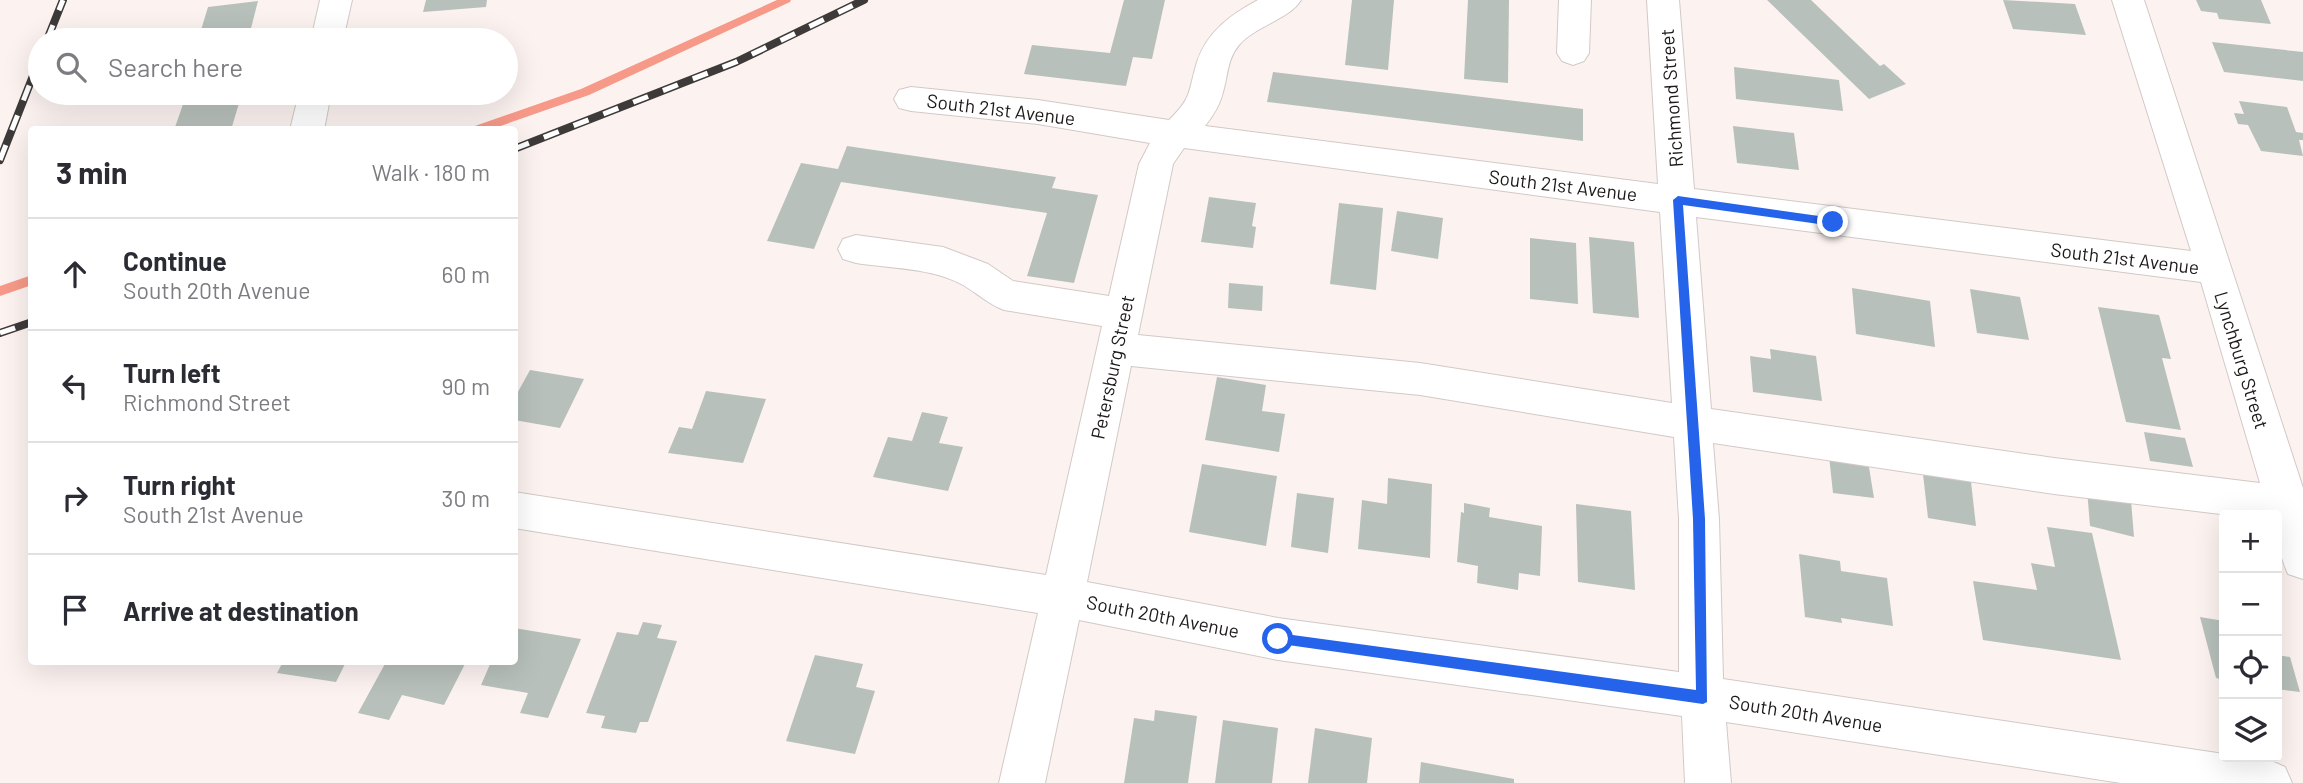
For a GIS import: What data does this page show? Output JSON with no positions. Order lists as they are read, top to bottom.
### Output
{
  "streets": {
    "street": [
      "Richmond Street",
      "South 21st Avenue",
      "Lynchburg Street",
      "Petersburg Street",
      "South 20th Avenue"
    ]
  },
  "crossings": [
    ["Richmond Street", "South 21st Avenue"],
    ["Richmond Street", "South 20th Avenue"],
    ["South 21st Avenue", "Lynchburg Street"],
    ["South 21st Avenue", "Petersburg Street"],
    ["Petersburg Street", "South 20th Avenue"]
  ],
  "page": {
    "search": "Search here",
    "heading": ["3 min", "Walk · 180 m"],
    "list": [
      ["Continue", "South 20th Avenue", "60 m"],
      ["Turn left", "Richmond Street", "90 m"],
      ["Turn right", "South 21st Avenue", "30 m"],
      "Arrive at destination"
    ],
    "map_buttons": ["+", "−"]
  }
}
